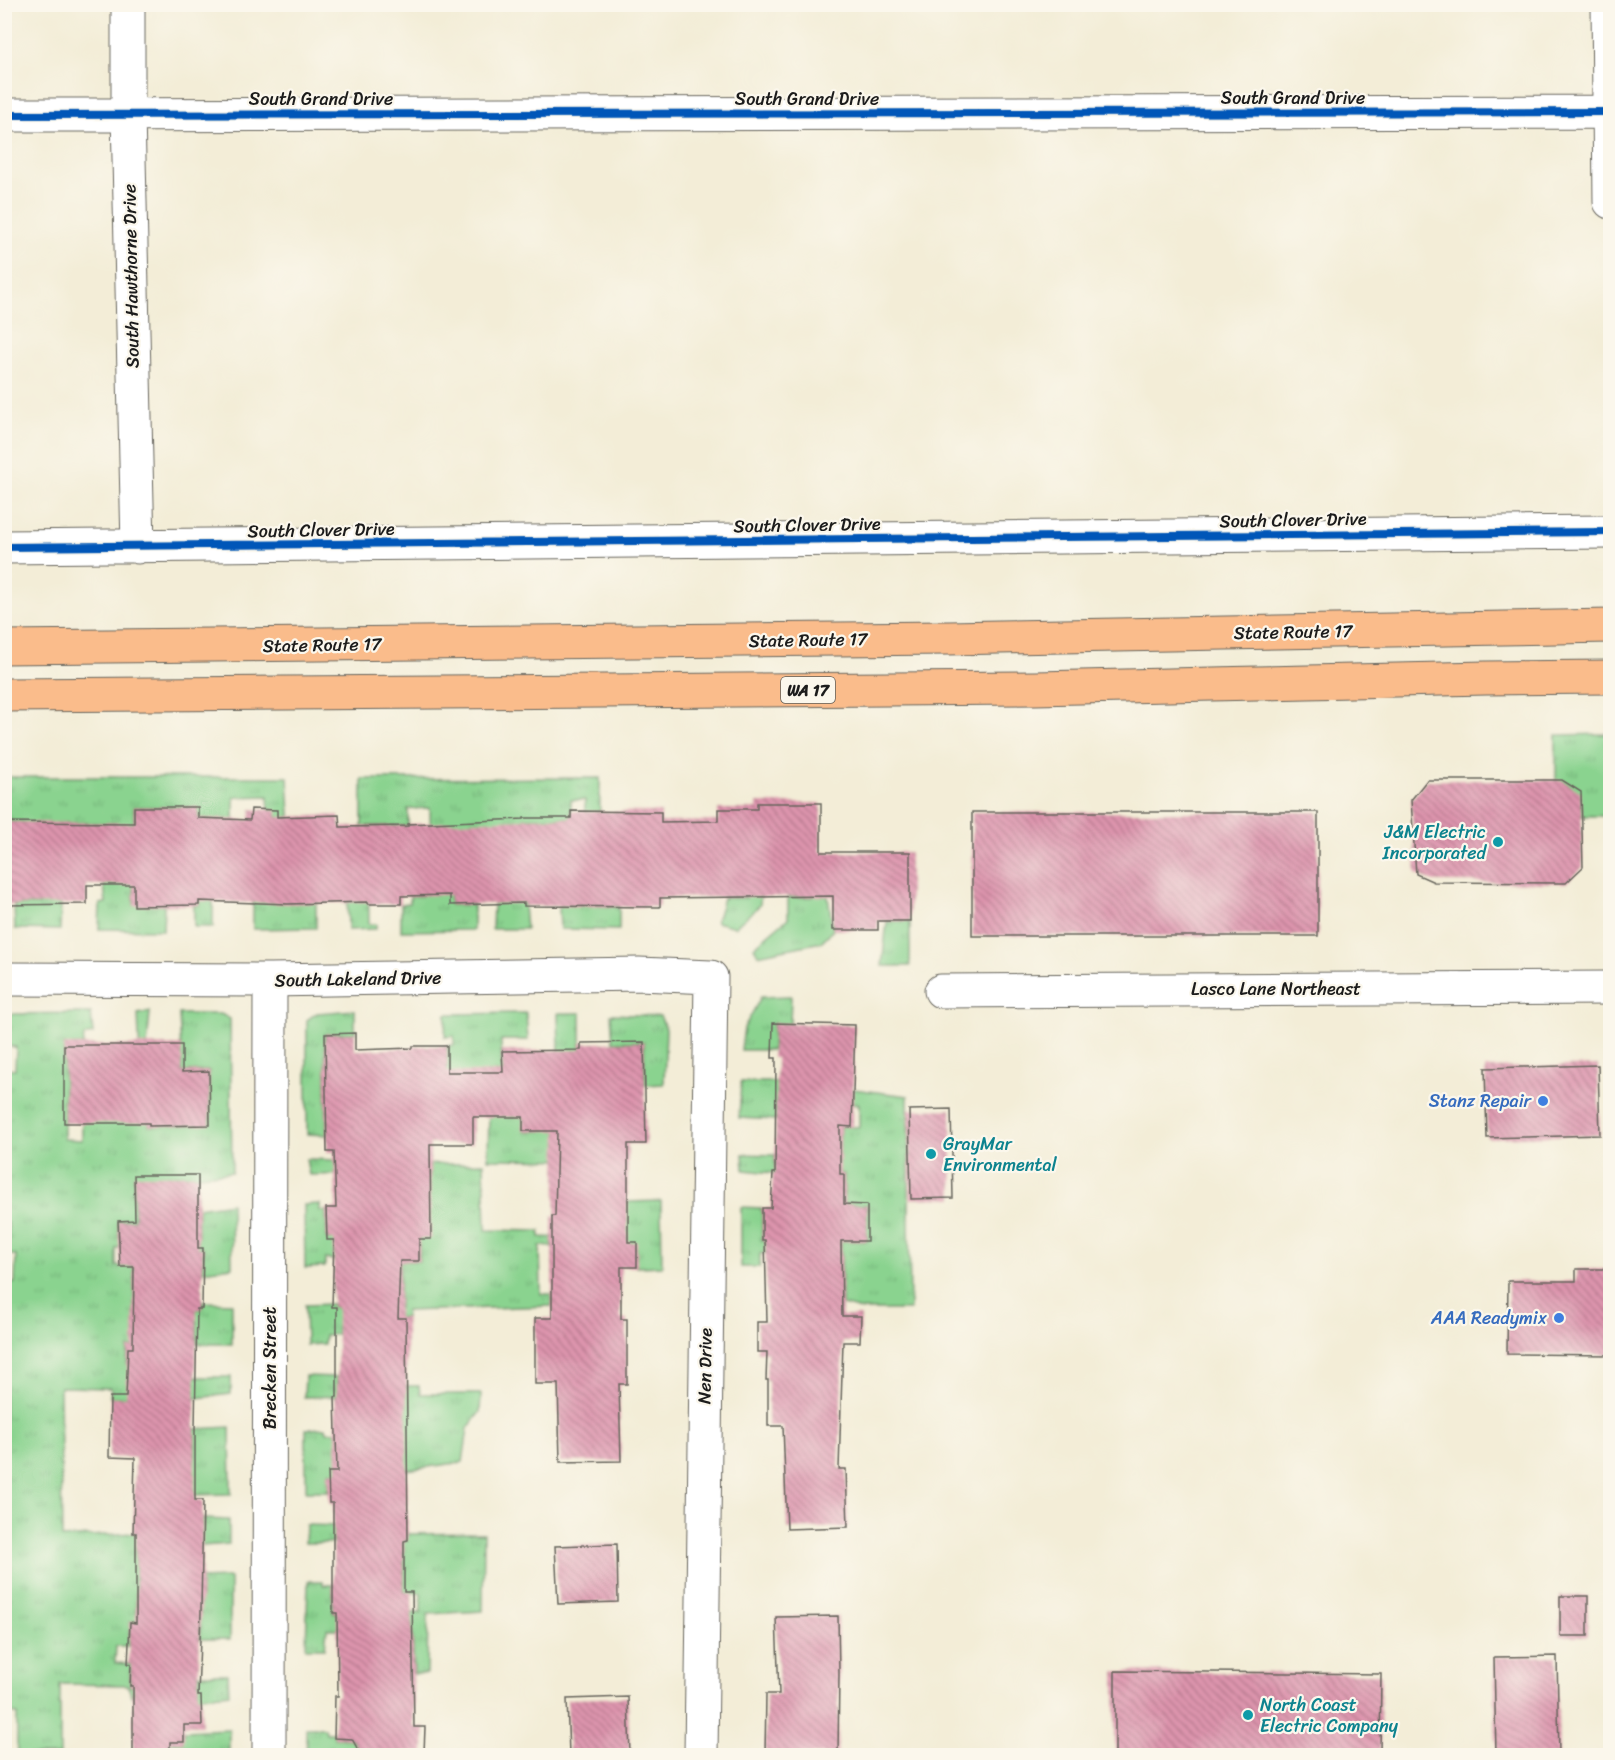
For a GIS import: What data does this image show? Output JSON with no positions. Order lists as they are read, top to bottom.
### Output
{
  "streets": {
    "highway": ["State Route 17", "WA 17"],
    "street": [
      "South Grand Drive",
      "South Hawthorne Drive",
      "South Clover Drive",
      "South Lakeland Drive",
      "Lasco Lane Northeast",
      "Nen Drive",
      "Brecken Street"
    ]
  },
  "crossings": [
    ["South Grand Drive", "South Hawthorne Drive"],
    ["South Hawthorne Drive", "South Clover Drive"],
    ["South Lakeland Drive", "Nen Drive"],
    ["South Lakeland Drive", "Brecken Street"]
  ],
  "places": [
    "J&M Electric Incorporated",
    "Stanz Repair",
    "GrayMar Environmental",
    "AAA Readymix",
    "North Coast Electric Company"
  ]
}
